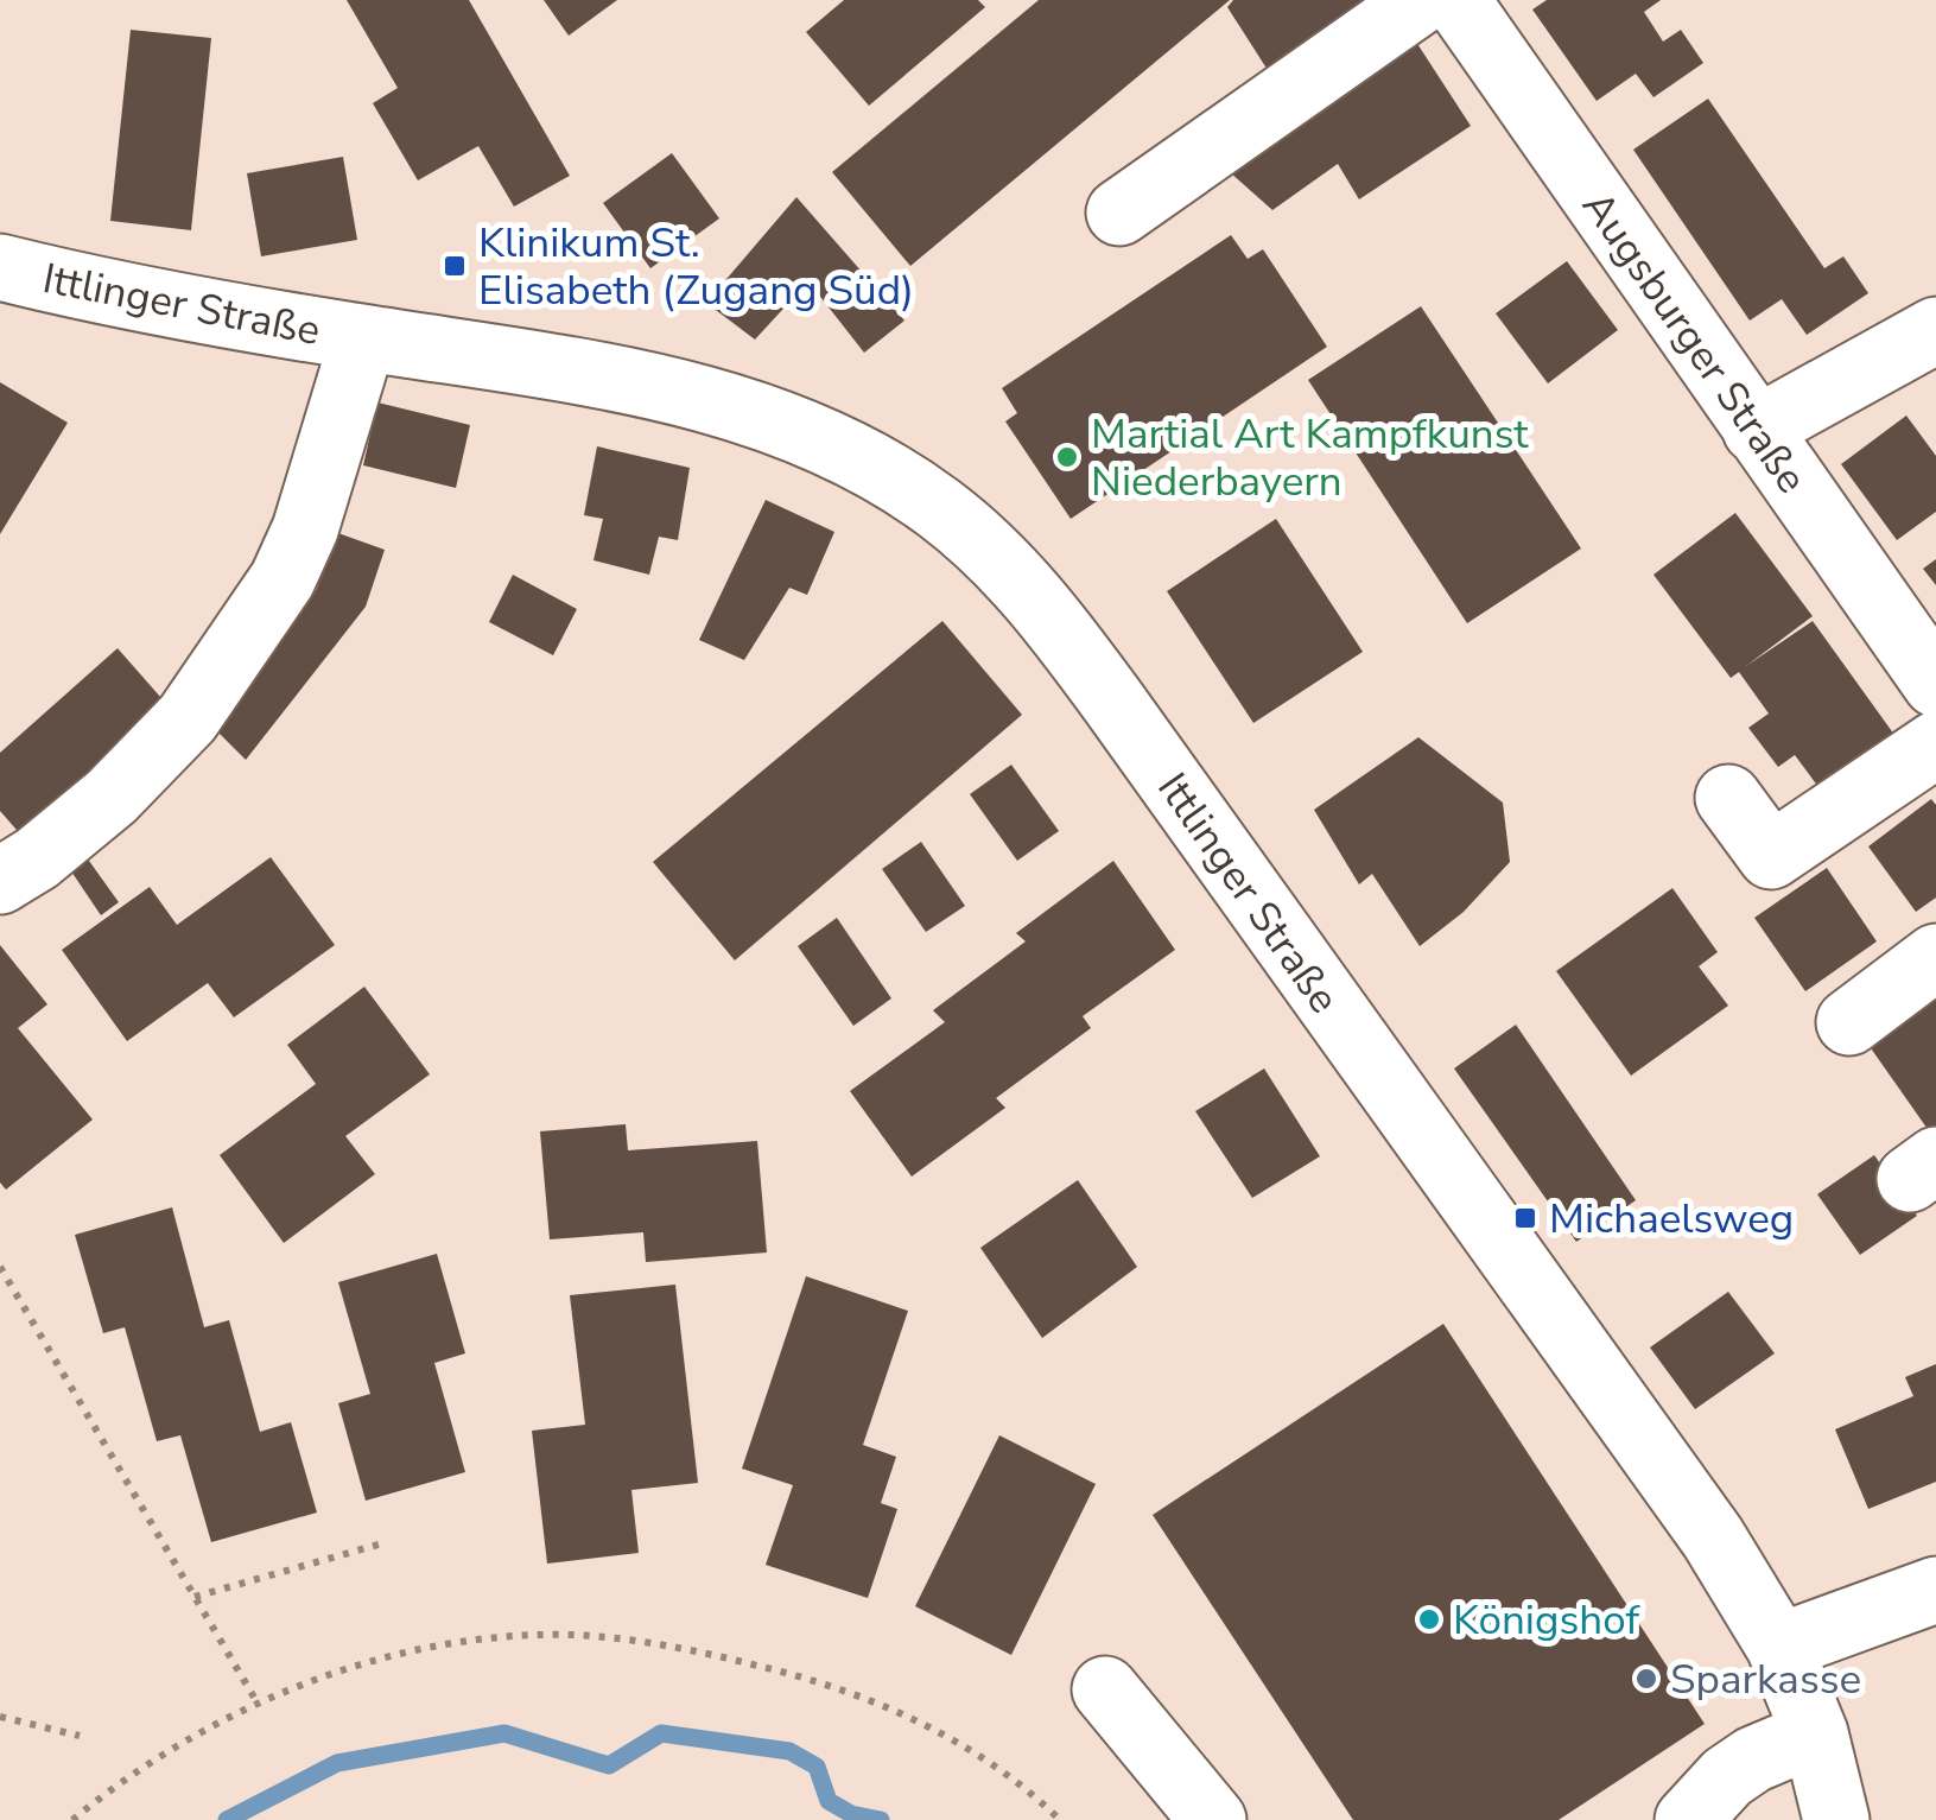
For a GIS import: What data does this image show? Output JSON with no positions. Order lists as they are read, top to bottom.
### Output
{
  "streets": {
    "street": ["Ittlinger Straße", "Augsburger Straße"]
  },
  "places": {
    "transit": ["Klinikum St. Elisabeth (Zugang Süd)", "Michaelsweg"],
    "other": ["Martial Art Kampfkunst Niederbayern", "Königshof", "Sparkasse"]
  }
}
